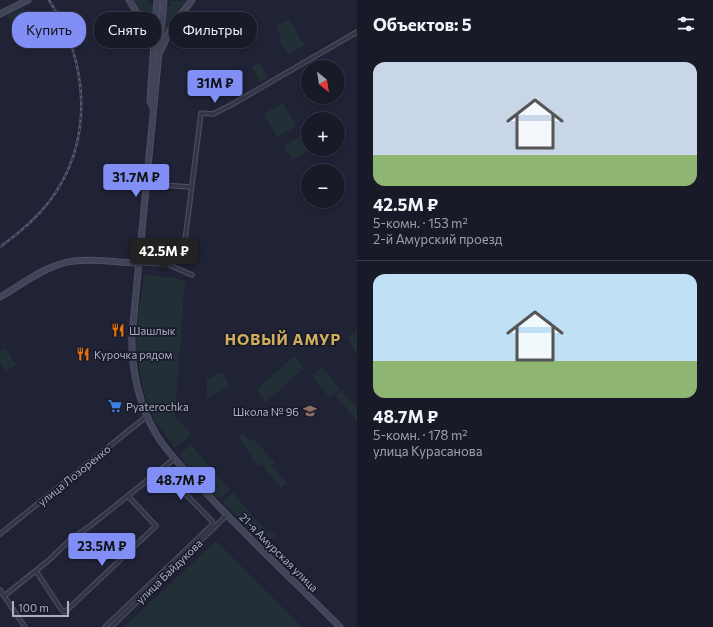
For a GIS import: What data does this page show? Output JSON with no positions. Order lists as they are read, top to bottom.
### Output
{
  "streets": {
    "main road": ["21-я Амурская улица"],
    "street": ["улица Лозоренко", "улица Байдукова"]
  },
  "crossings": [
    ["улица Лозоренко", "21-я Амурская улица"],
    ["21-я Амурская улица", "улица Байдукова"]
  ],
  "districts": ["НОВЫЙ АМУР"],
  "places": {
    "restaurant": ["Шашлык", "Курочка рядом"],
    "supermarket": ["Pyaterochka"],
    "school or university": ["Школа № 96"]
  },
  "scale_bar": "100 m",
  "north": "bottom right",
  "page": {
    "heading": "Объектов: 5",
    "chip": ["Купить", "Снять", "Фильтры"],
    "list": [
      {
        "name": "42.5M ₽",
        "note": "5-комн. · 153 m² · 2-й Амурский проезд"
      },
      {
        "name": "48.7M ₽",
        "note": "5-комн. · 178 m² · улица Курасанова"
      }
    ],
    "map_buttons": ["+", "−"],
    "price": [
      "31M ₽",
      "31.7M ₽",
      "42.5M ₽",
      "48.7M ₽",
      "23.5M ₽"
    ],
    "scale": "100 m"
  }
}
